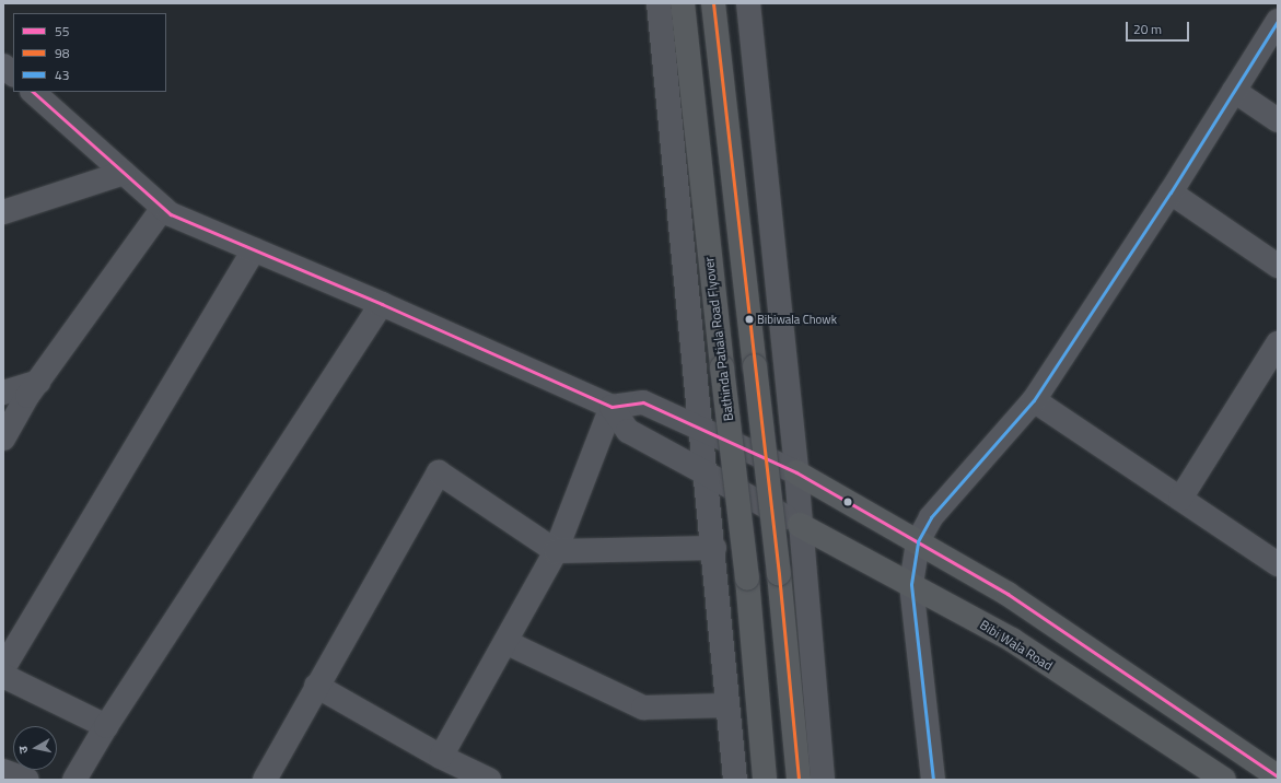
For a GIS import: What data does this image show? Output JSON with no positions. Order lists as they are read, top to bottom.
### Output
{
  "streets": {
    "highway": ["Bathinda Patiala Road Flyover", "Bibi Wala Road"]
  },
  "places": ["Bibiwala Chowk"],
  "lines": ["transit line 98", "transit line 43", "transit line 55"],
  "legend": ["55", "98", "43"],
  "scale_bar": "20 m",
  "north": "left"
}
